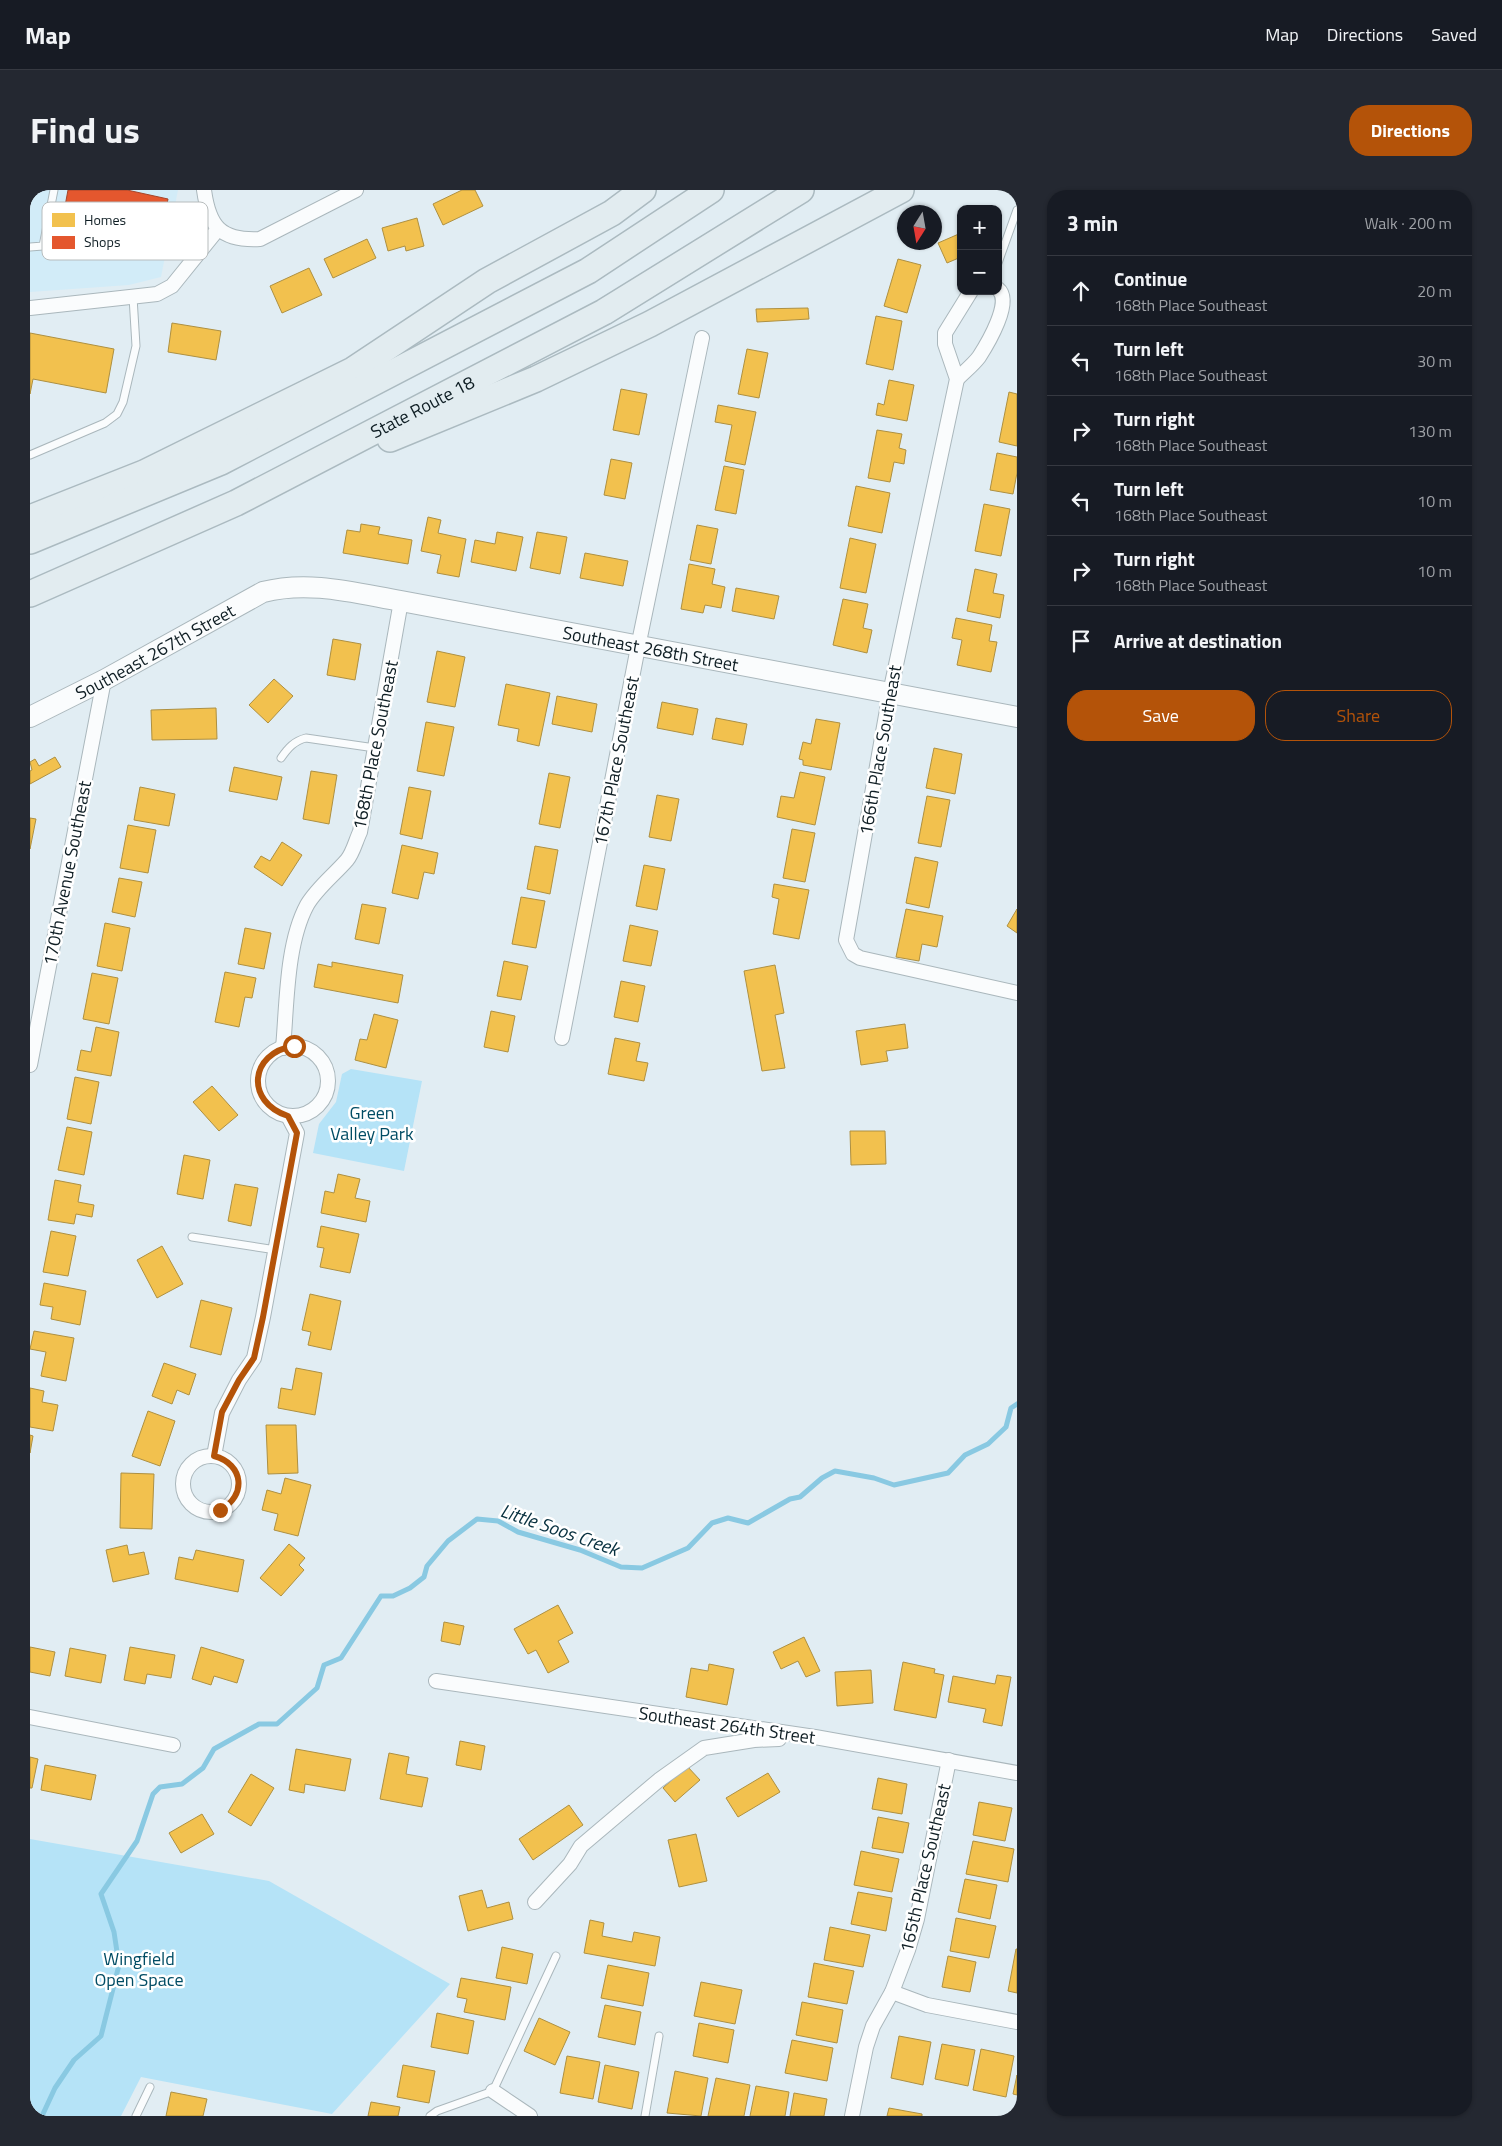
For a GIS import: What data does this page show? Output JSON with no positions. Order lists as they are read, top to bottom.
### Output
{
  "streets": {
    "highway": ["State Route 18"],
    "street": [
      "Southeast 268th Street",
      "Southeast 267th Street",
      "168th Place Southeast",
      "166th Place Southeast",
      "167th Place Southeast",
      "170th Avenue Southeast",
      "Southeast 264th Street",
      "165th Place Southeast"
    ]
  },
  "crossings": [
    ["Southeast 268th Street", "Southeast 267th Street"],
    ["Southeast 268th Street", "168th Place Southeast"],
    ["Southeast 268th Street", "166th Place Southeast"],
    ["Southeast 268th Street", "167th Place Southeast"],
    ["Southeast 267th Street", "170th Avenue Southeast"],
    ["Southeast 264th Street", "165th Place Southeast"]
  ],
  "water": ["Little Soos Creek"],
  "parks": ["Green Valley Park", "Wingfield Open Space"],
  "legend": ["Homes", "Shops"],
  "north": "bottom",
  "page": {
    "header": "Map",
    "nav": ["Map", "Directions", "Saved"],
    "title": "Find us",
    "buttons": [
      "Directions",
      ["Save", "Share"]
    ],
    "heading": ["3 min", "Walk · 200 m"],
    "map_buttons": ["+", "−"],
    "list": [
      ["Continue", "168th Place Southeast", "20 m"],
      ["Turn left", "168th Place Southeast", "30 m"],
      ["Turn right", "168th Place Southeast", "130 m"],
      ["Turn left", "168th Place Southeast", "10 m"],
      ["Turn right", "168th Place Southeast", "10 m"],
      "Arrive at destination"
    ]
  }
}
